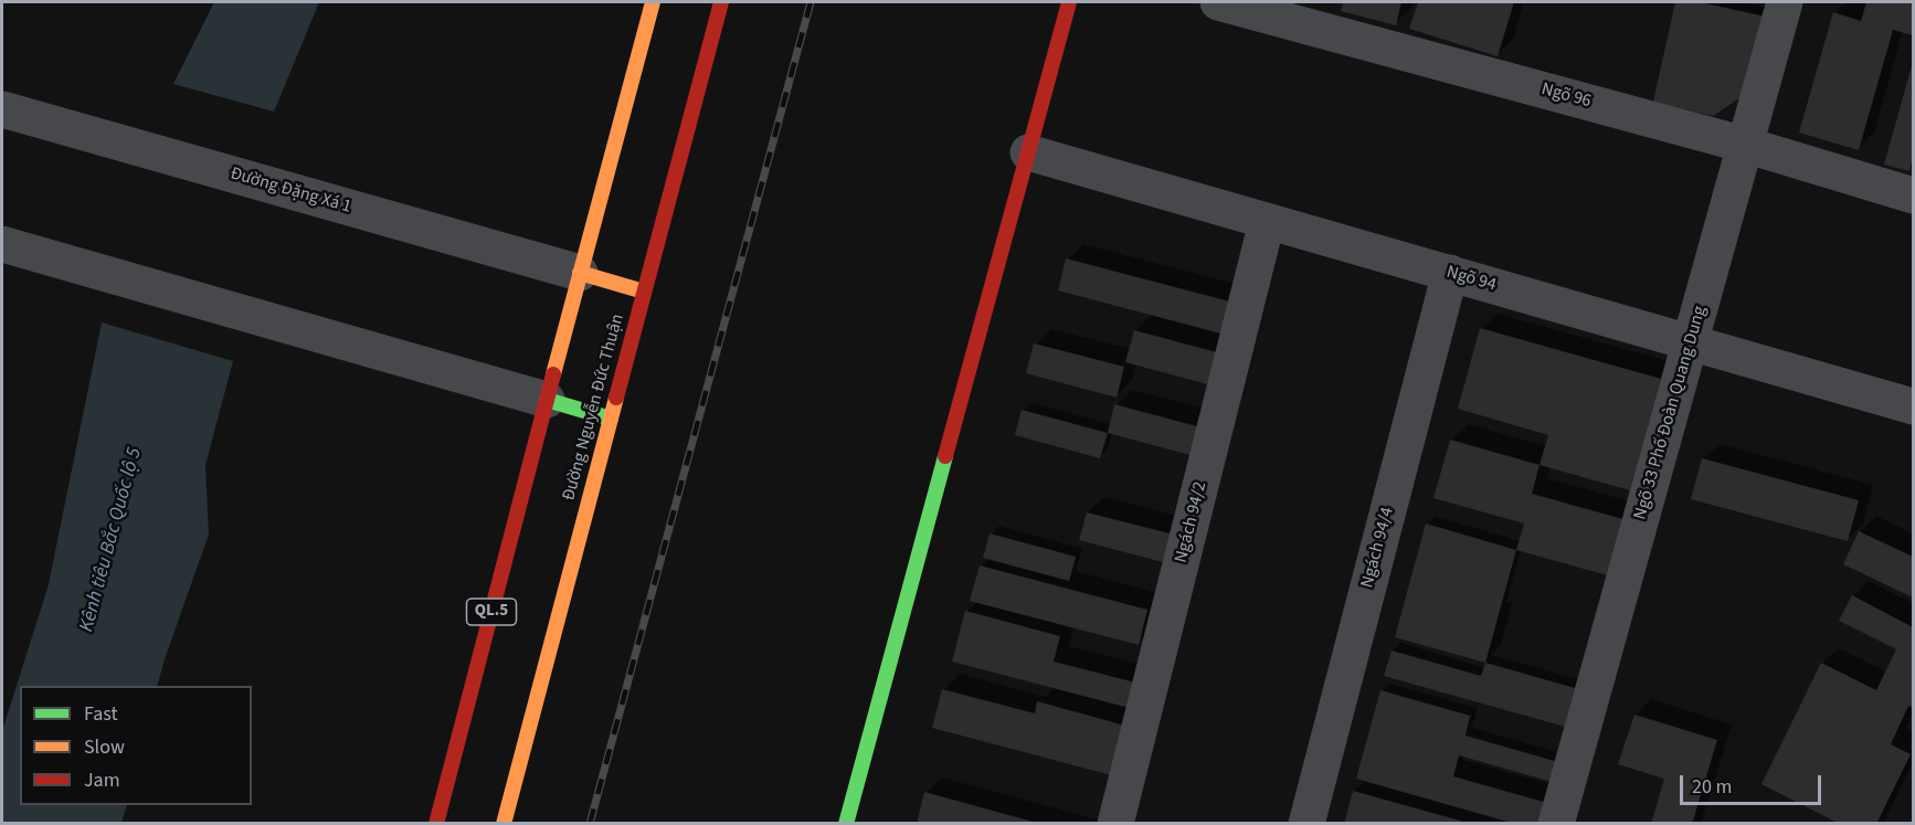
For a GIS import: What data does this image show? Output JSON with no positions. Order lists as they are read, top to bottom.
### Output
{
  "streets": {
    "main road": ["Đường Nguyễn Đức Thuận", "QL.5"],
    "street": [
      "Ngõ 96",
      "Đường Đặng Xá 1",
      "Ngõ 94",
      "Ngõ 33 Phố Đoàn Quang Dung",
      "Ngách 94/2",
      "Ngách 94/4"
    ]
  },
  "crossings": [
    ["Ngõ 96", "Ngõ 33 Phố Đoàn Quang Dung"],
    ["Đường Đặng Xá 1", "QL.5"],
    ["Ngõ 94", "Ngõ 33 Phố Đoàn Quang Dung"],
    ["Ngõ 94", "Ngách 94/2"],
    ["Ngõ 94", "Ngách 94/4"]
  ],
  "water": ["Kênh tiêu Bắc Quốc lộ 5"],
  "legend": ["Fast", "Slow", "Jam"],
  "scale_bar": "20 m"
}
